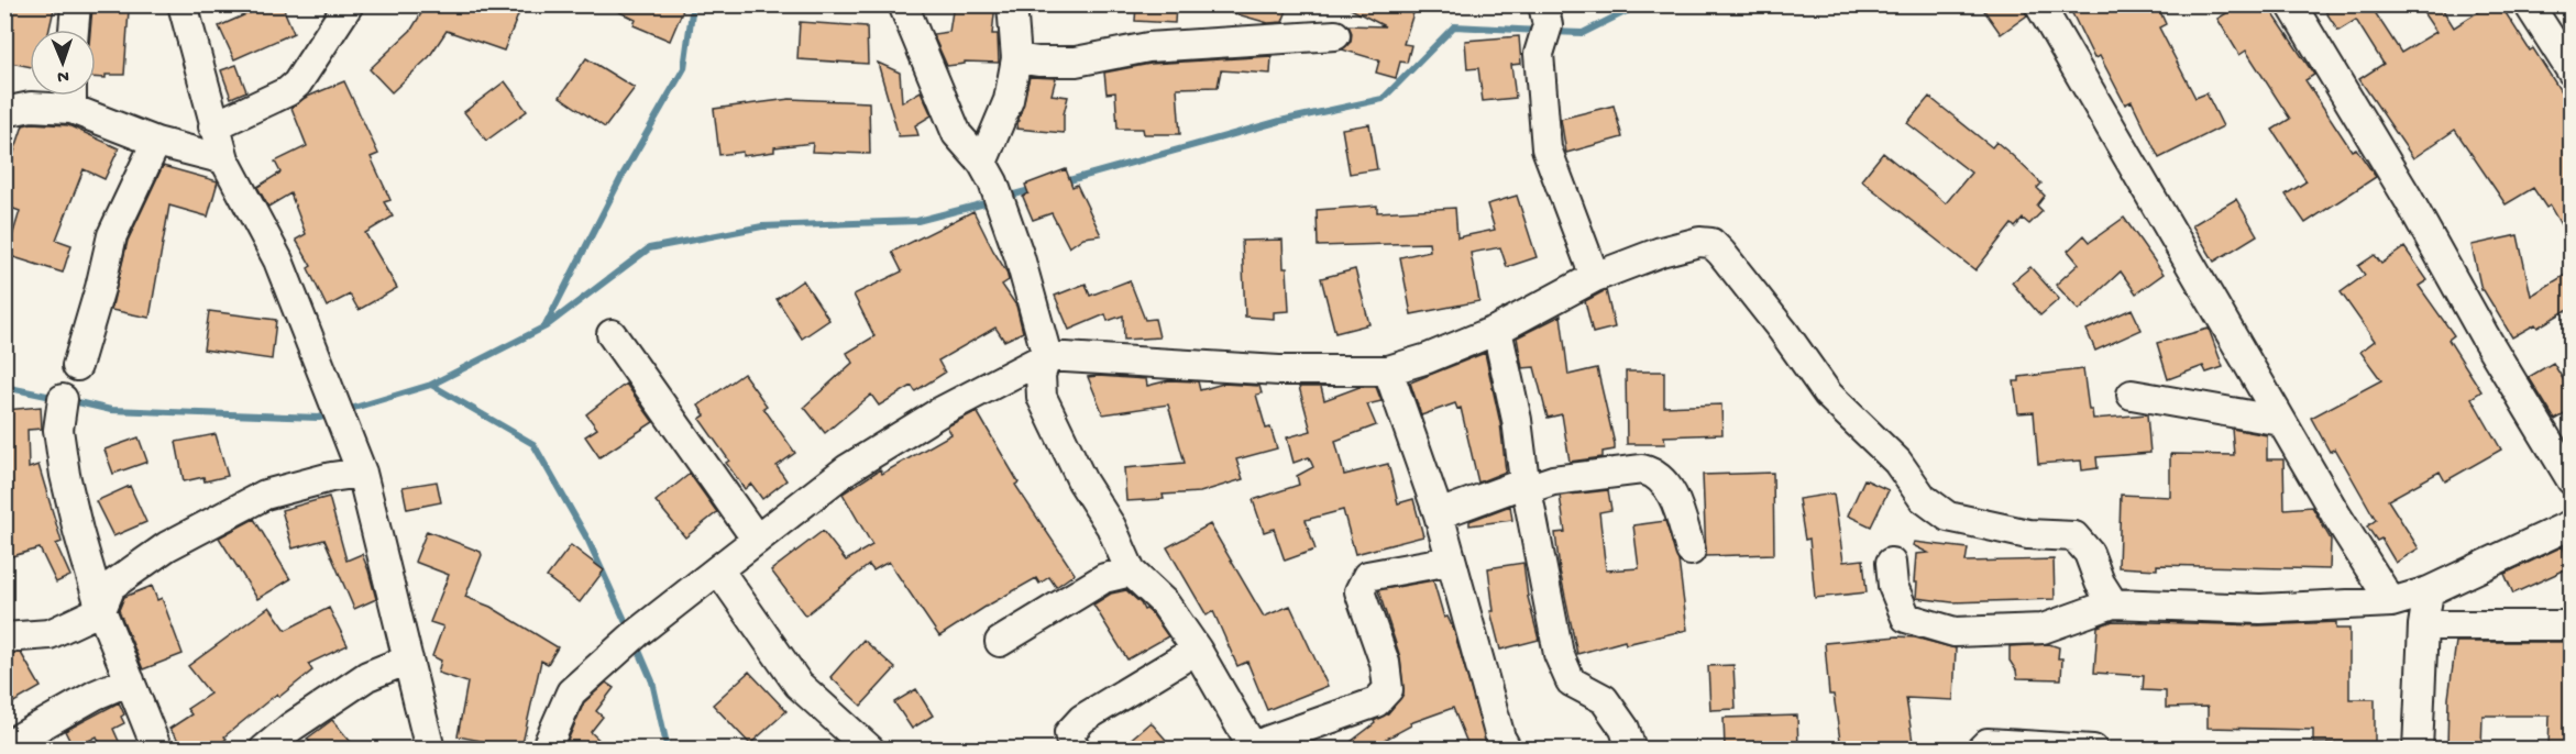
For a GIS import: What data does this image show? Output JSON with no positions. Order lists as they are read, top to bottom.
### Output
{
  "north": "bottom"
}
